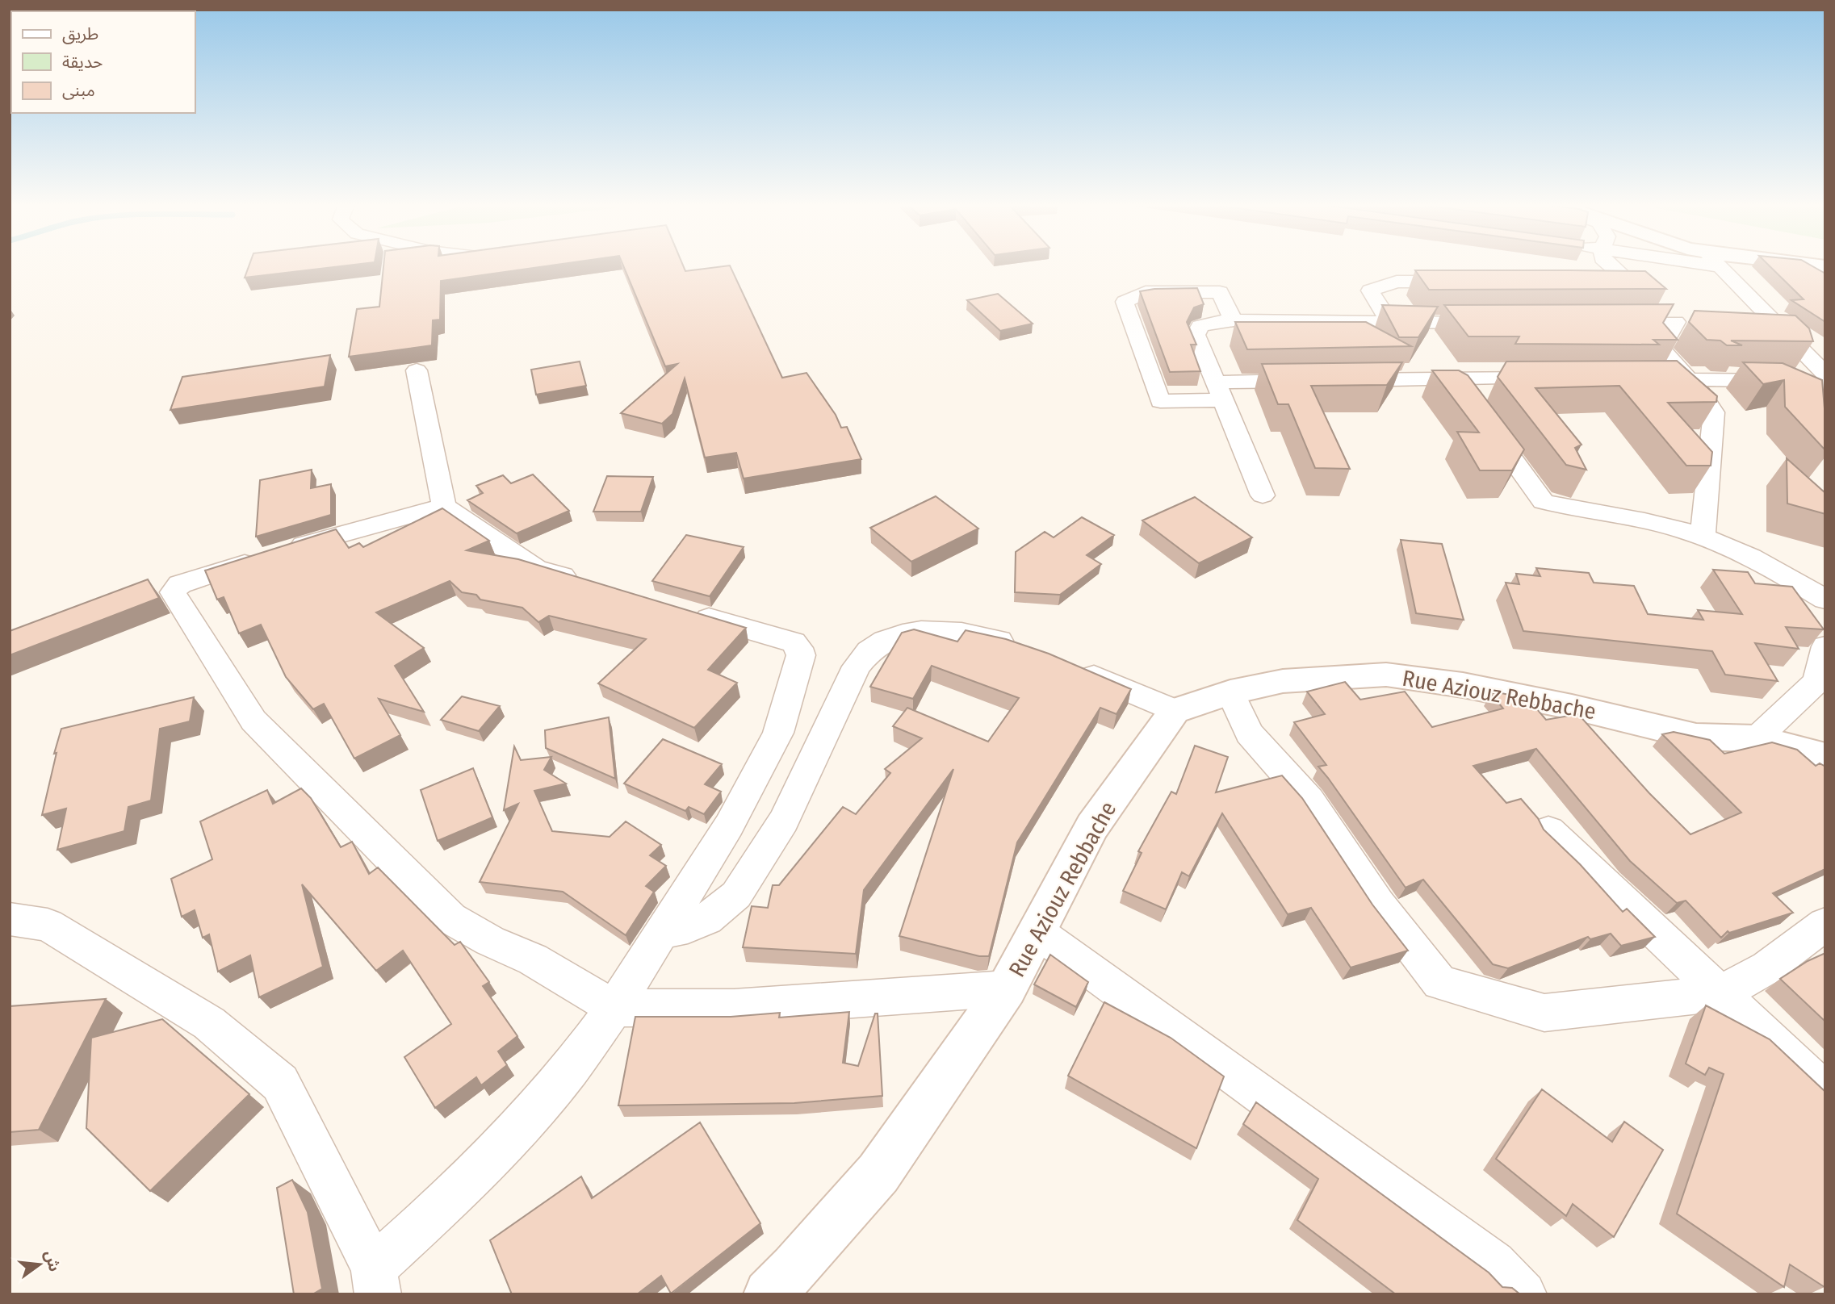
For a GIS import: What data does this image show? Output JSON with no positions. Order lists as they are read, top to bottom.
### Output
{
  "streets": {
    "street": ["Rue Aziouz Rebbache"]
  },
  "legend": ["طريق", "حديقة", "مبنى"],
  "north": "right"
}
